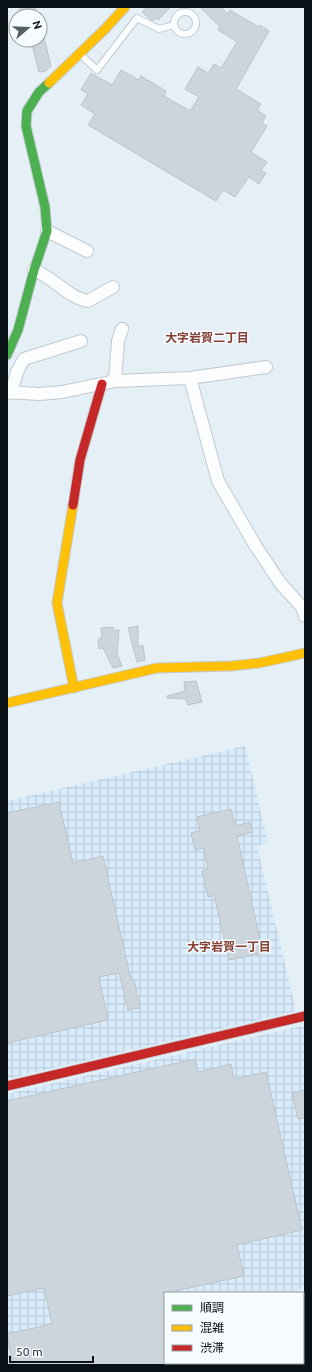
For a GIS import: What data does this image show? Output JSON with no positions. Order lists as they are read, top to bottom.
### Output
{
  "districts": ["大字岩賀二丁目", "大字岩賀一丁目"],
  "legend": ["順調", "混雑", "渋滞"],
  "scale_bar": "50 m",
  "north": "right"
}
